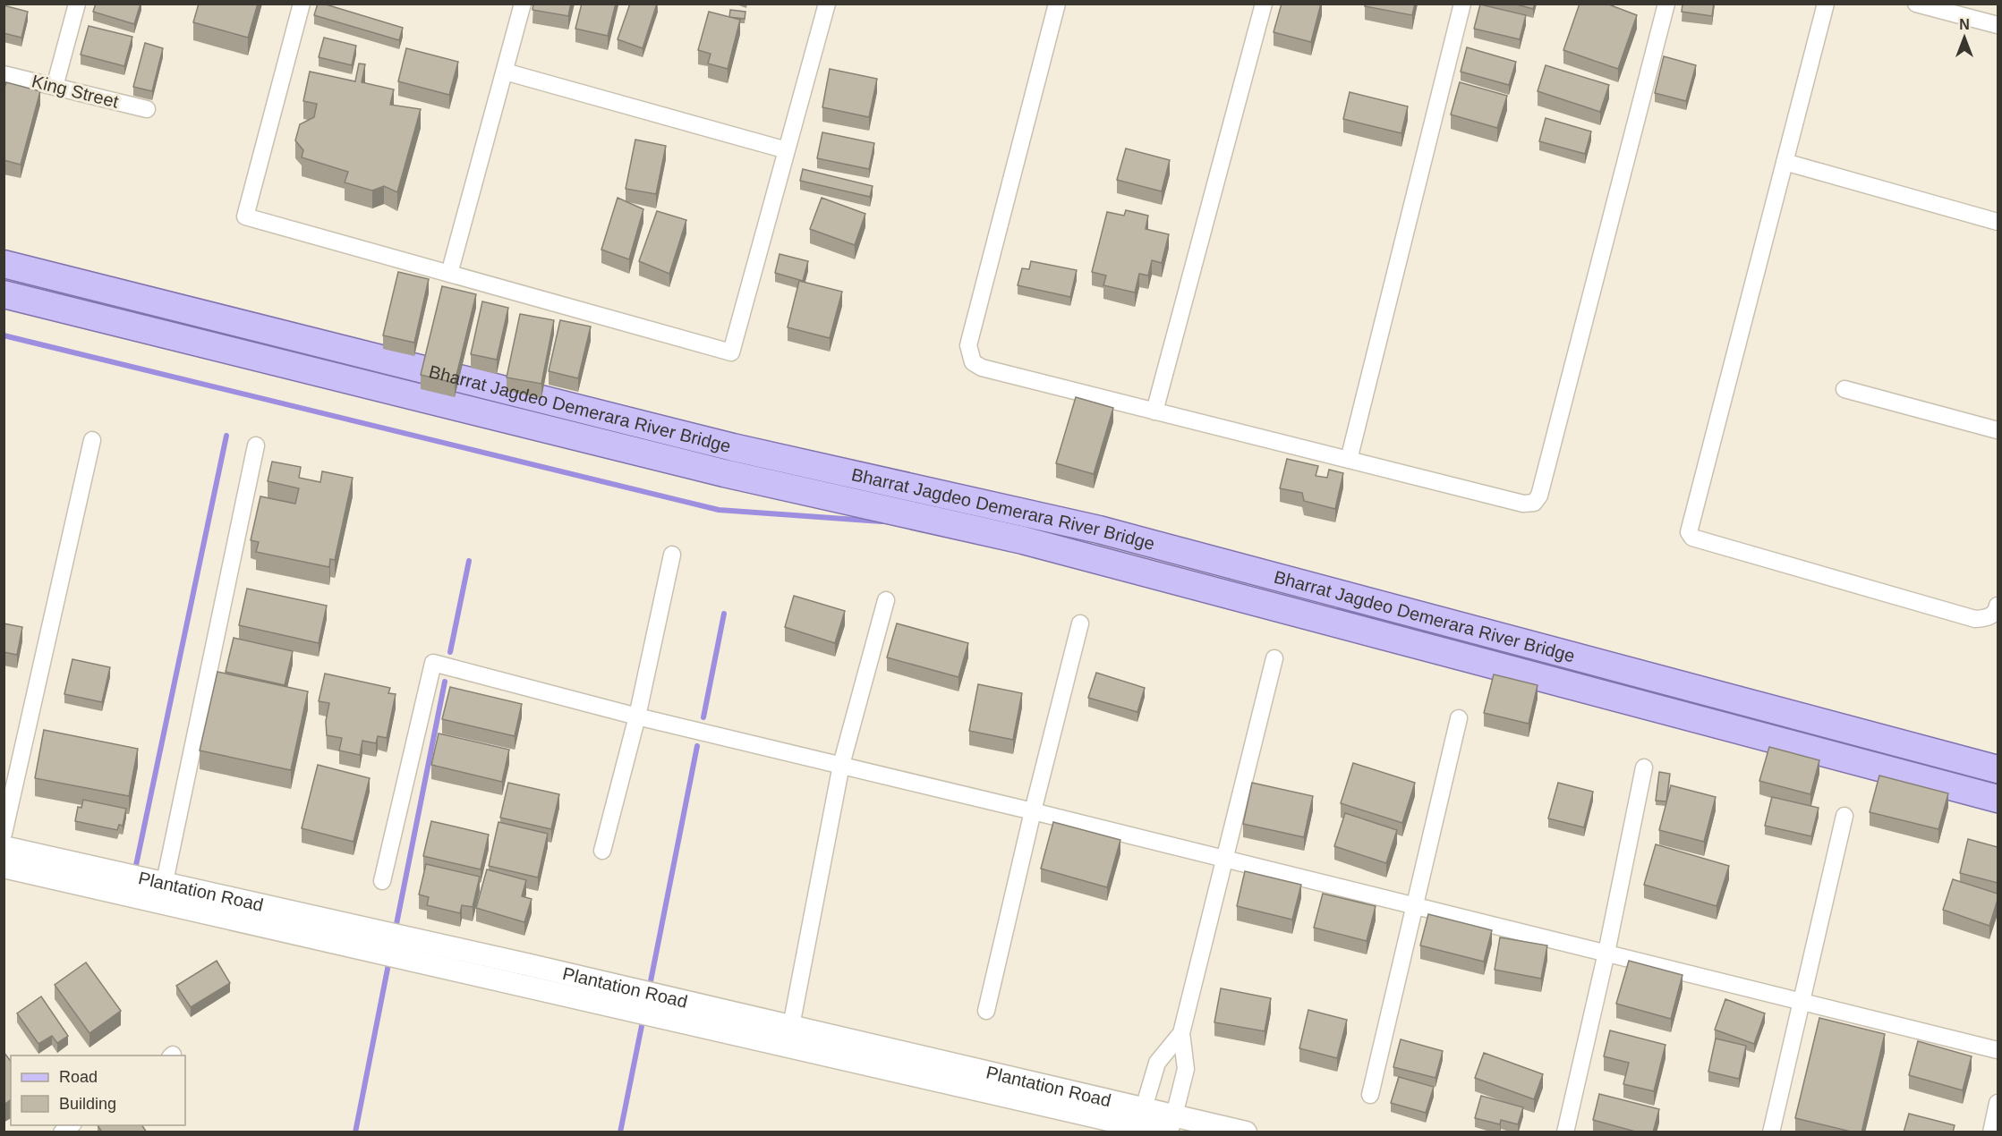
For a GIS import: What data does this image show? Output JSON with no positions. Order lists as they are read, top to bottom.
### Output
{
  "streets": {
    "main road": ["Bharrat Jagdeo Demerara River Bridge"],
    "street": ["King Street", "Plantation Road"]
  },
  "legend": ["Road", "Building"],
  "north": "top"
}
